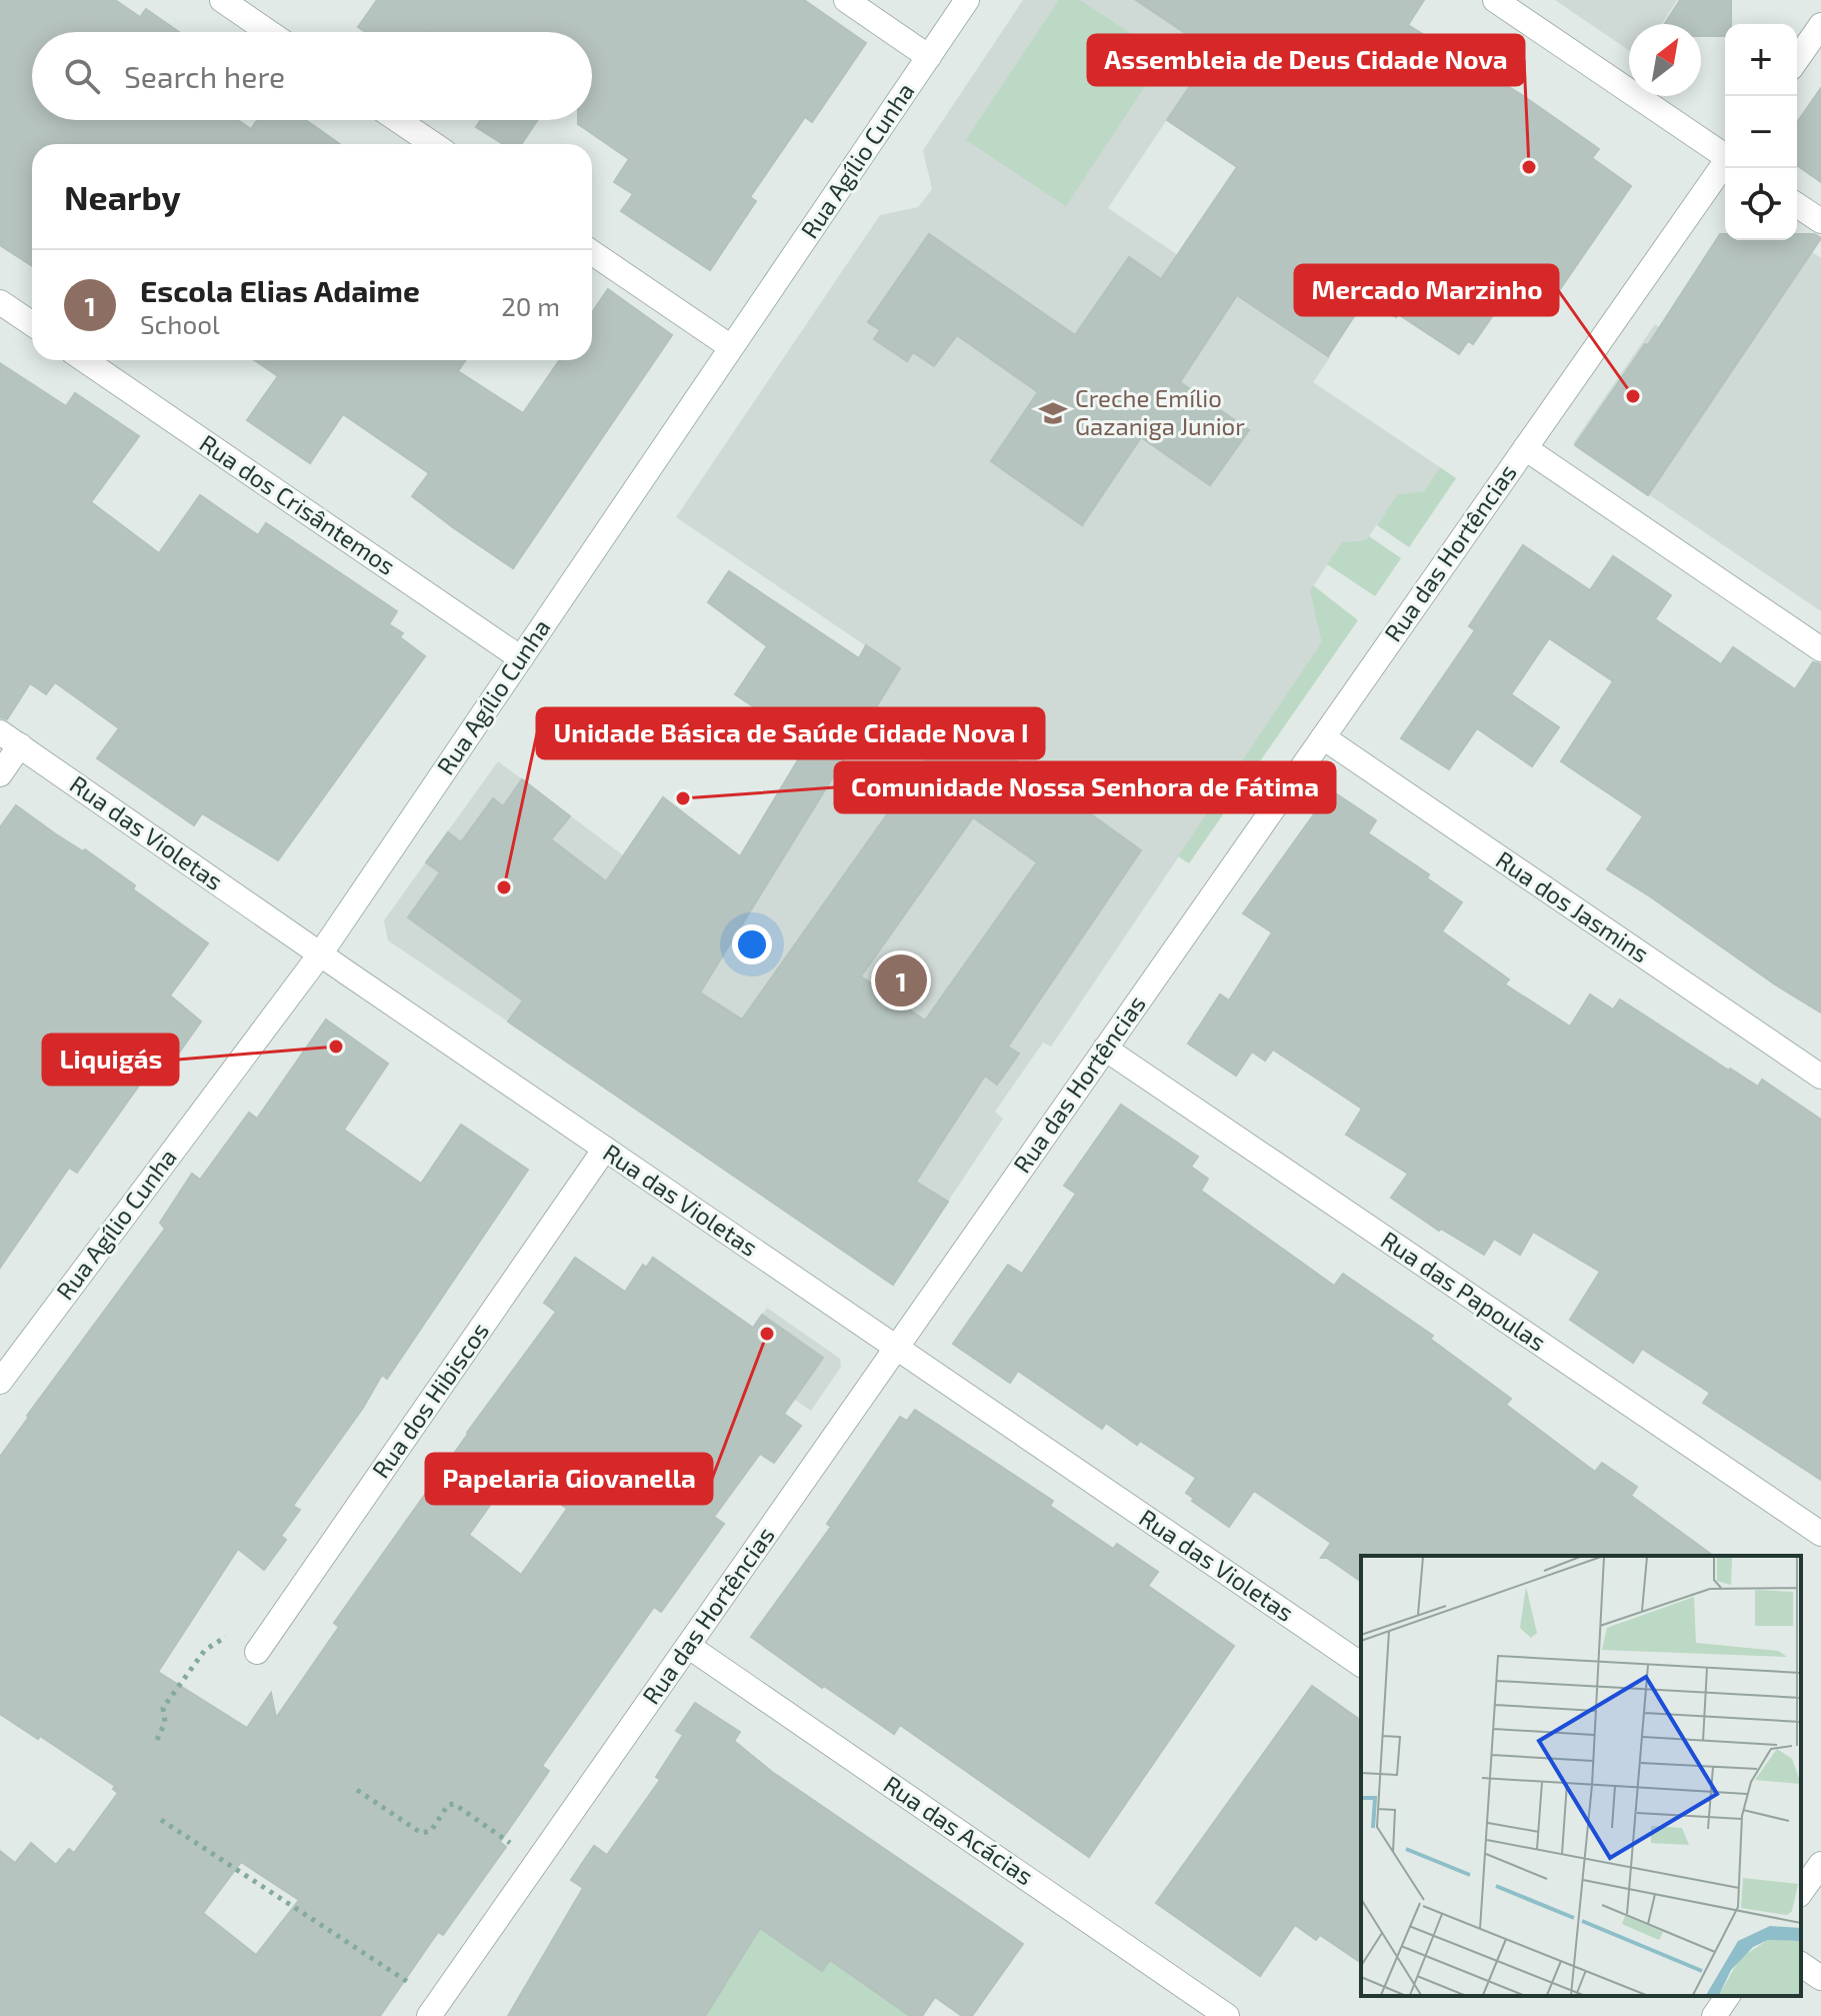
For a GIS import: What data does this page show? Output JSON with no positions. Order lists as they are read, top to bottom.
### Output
{
  "streets": {
    "street": [
      "Rua Agílio Cunha",
      "Rua dos Crisântemos",
      "Rua das Hortências",
      "Rua das Violetas",
      "Rua dos Jasmins",
      "Rua das Papoulas",
      "Rua dos Hibiscos",
      "Rua das Acácias"
    ]
  },
  "crossings": [
    ["Rua Agílio Cunha", "Rua dos Crisântemos"],
    ["Rua Agílio Cunha", "Rua das Violetas"],
    ["Rua das Hortências", "Rua das Violetas"],
    ["Rua das Hortências", "Rua dos Jasmins"],
    ["Rua das Hortências", "Rua das Papoulas"],
    ["Rua das Hortências", "Rua das Acácias"],
    ["Rua das Violetas", "Rua dos Hibiscos"]
  ],
  "places": {
    "other": [
      "Assembleia de Deus Cidade Nova",
      "Mercado Marzinho",
      "Comunidade Nossa Senhora de Fátima",
      "Unidade Básica de Saúde Cidade Nova I",
      "Liquigás",
      "Papelaria Giovanella"
    ],
    "school or university": ["Creche Emílio Gazaniga Junior"]
  },
  "north": "top right",
  "page": {
    "map_buttons": ["+", "−"],
    "search": "Search here",
    "heading": "Nearby",
    "list": [
      {
        "mark": "1",
        "name": "Escola Elias Adaime",
        "note": "School",
        "value": "20 m"
      }
    ],
    "pins": "1"
  }
}
